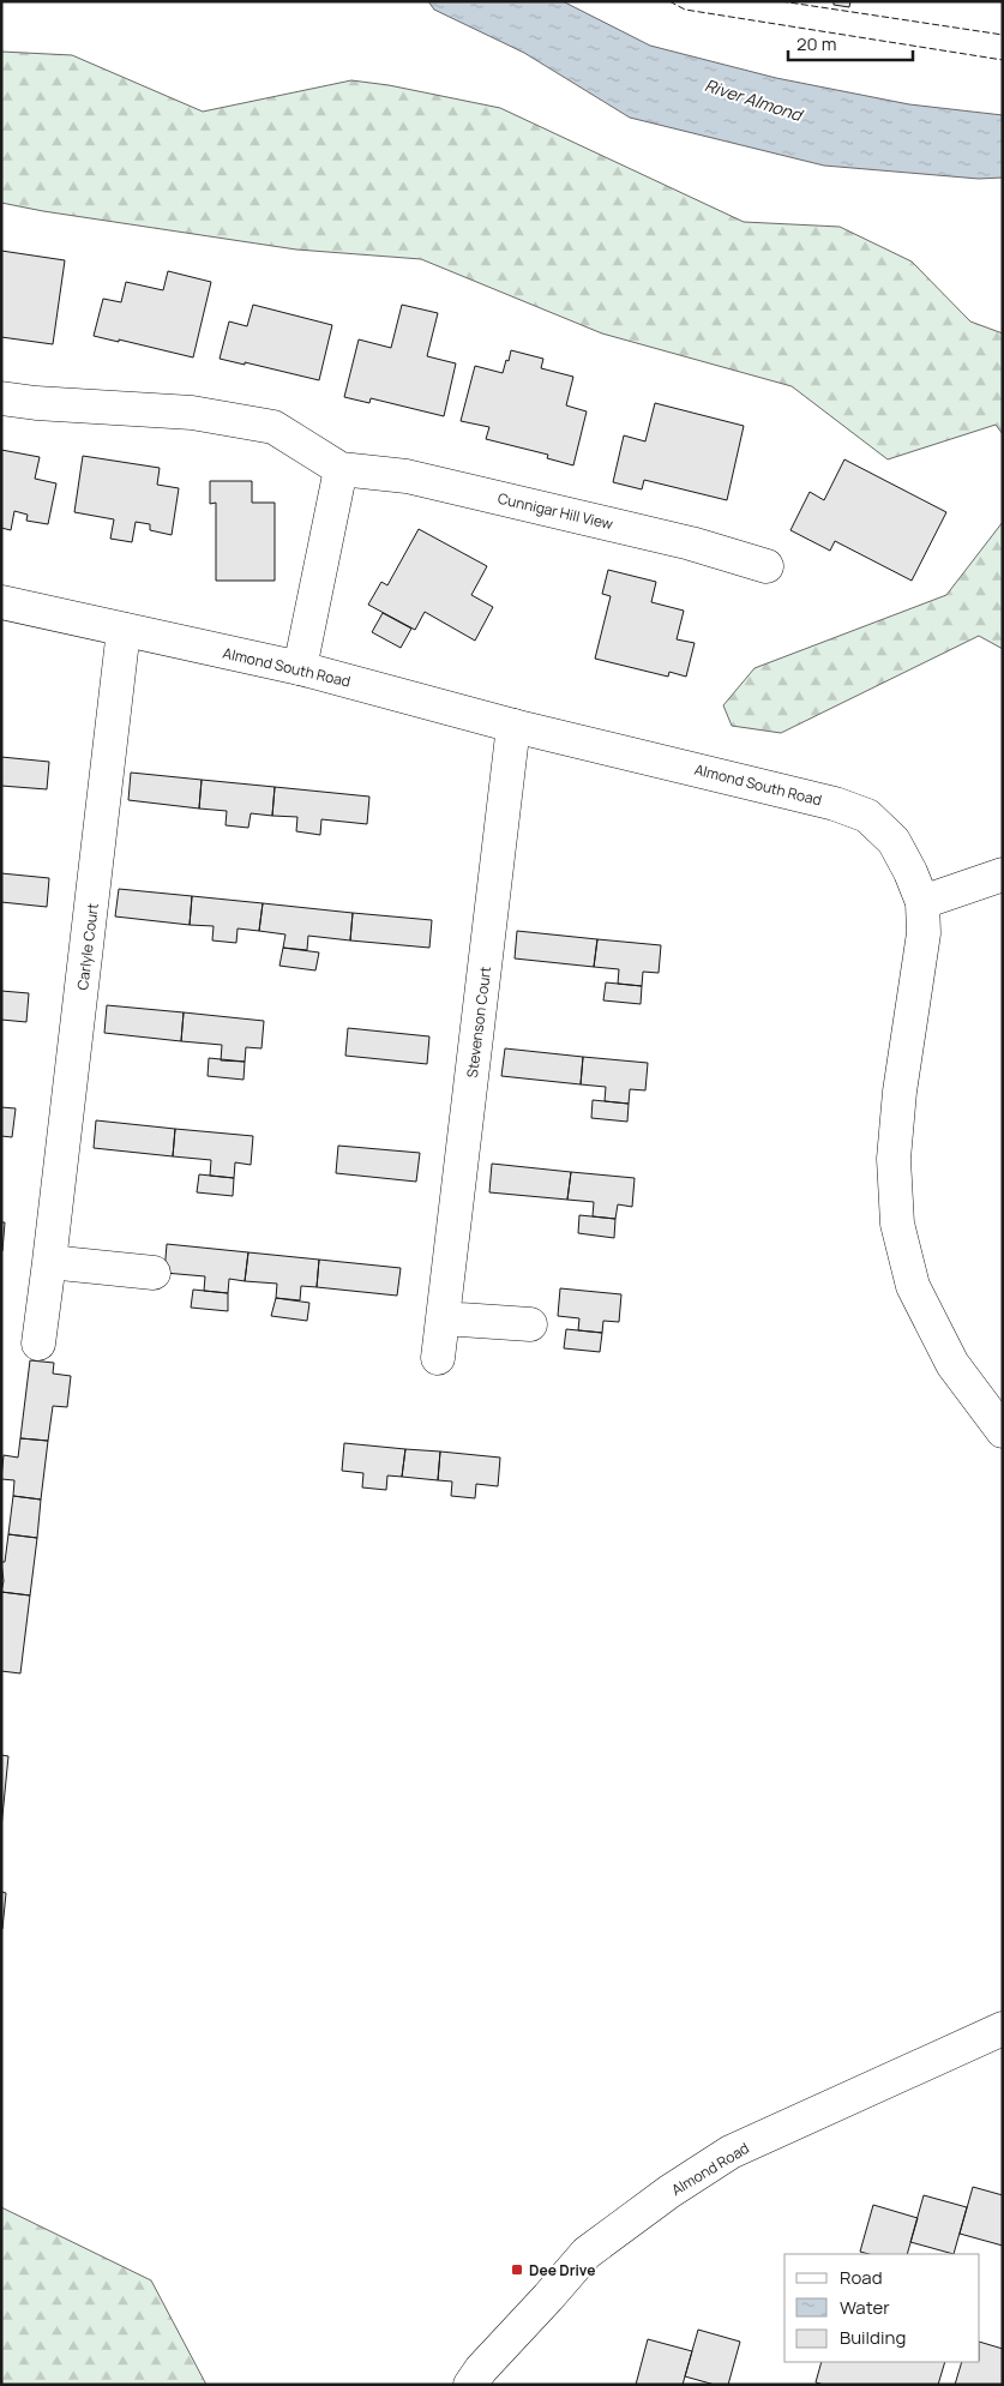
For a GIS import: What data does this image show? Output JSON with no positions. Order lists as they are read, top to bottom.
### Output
{
  "streets": {
    "street": [
      "Cunnigar Hill View",
      "Almond South Road",
      "Carlyle Court",
      "Stevenson Court",
      "Almond Road"
    ]
  },
  "crossings": [
    ["Almond South Road", "Carlyle Court"],
    ["Almond South Road", "Stevenson Court"]
  ],
  "water": ["River Almond"],
  "places": {
    "transit": ["Dee Drive"]
  },
  "legend": ["Road", "Water", "Building"],
  "scale_bar": "20 m"
}
